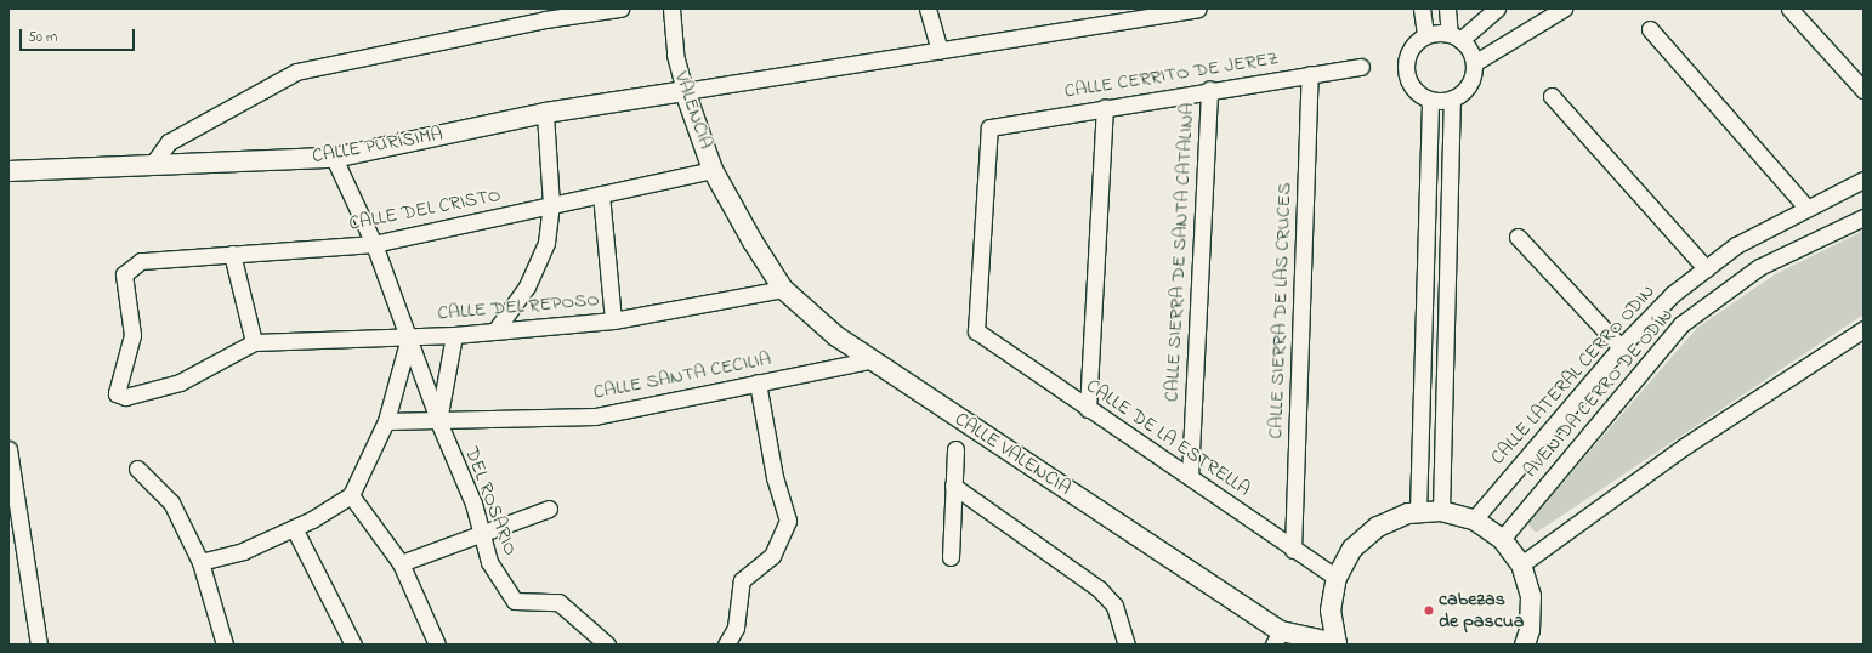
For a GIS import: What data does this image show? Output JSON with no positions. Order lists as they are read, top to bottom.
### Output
{
  "streets": {
    "street": [
      "CALLE CERRITO DE JEREZ",
      "VALENCIA",
      "CALLE PURÍSIMA",
      "CALLE DEL CRISTO",
      "CALLE SIERRA DE SANTA CATALINA",
      "CALLE DEL REPOSO",
      "CALLE SIERRA DE LAS CRUCES",
      "CALLE LATERAL CERRO ODIN",
      "CALLE SANTA CECILIA",
      "AVENIDA CERRO DE ODÍN",
      "CALLE DE LA ESTRELLA",
      "CALLE VALENCIA",
      "DEL ROSARIO"
    ]
  },
  "crossings": [
    ["CALLE CERRITO DE JEREZ", "CALLE SIERRA DE SANTA CATALINA"],
    ["CALLE CERRITO DE JEREZ", "CALLE SIERRA DE LAS CRUCES"],
    ["CALLE CERRITO DE JEREZ", "CALLE DE LA ESTRELLA"],
    ["VALENCIA", "CALLE PURÍSIMA"],
    ["VALENCIA", "CALLE DEL CRISTO"],
    ["VALENCIA", "CALLE VALENCIA"],
    ["CALLE PURÍSIMA", "DEL ROSARIO"],
    ["CALLE DEL CRISTO", "CALLE DEL REPOSO"],
    ["CALLE DEL CRISTO", "DEL ROSARIO"],
    ["CALLE SIERRA DE SANTA CATALINA", "CALLE DE LA ESTRELLA"],
    ["CALLE DEL REPOSO", "CALLE VALENCIA"],
    ["CALLE DEL REPOSO", "DEL ROSARIO"],
    ["CALLE SIERRA DE LAS CRUCES", "CALLE DE LA ESTRELLA"],
    ["CALLE SANTA CECILIA", "CALLE VALENCIA"],
    ["CALLE SANTA CECILIA", "DEL ROSARIO"]
  ],
  "places": ["cabezas de pascua"],
  "scale_bar": "50 m"
}
